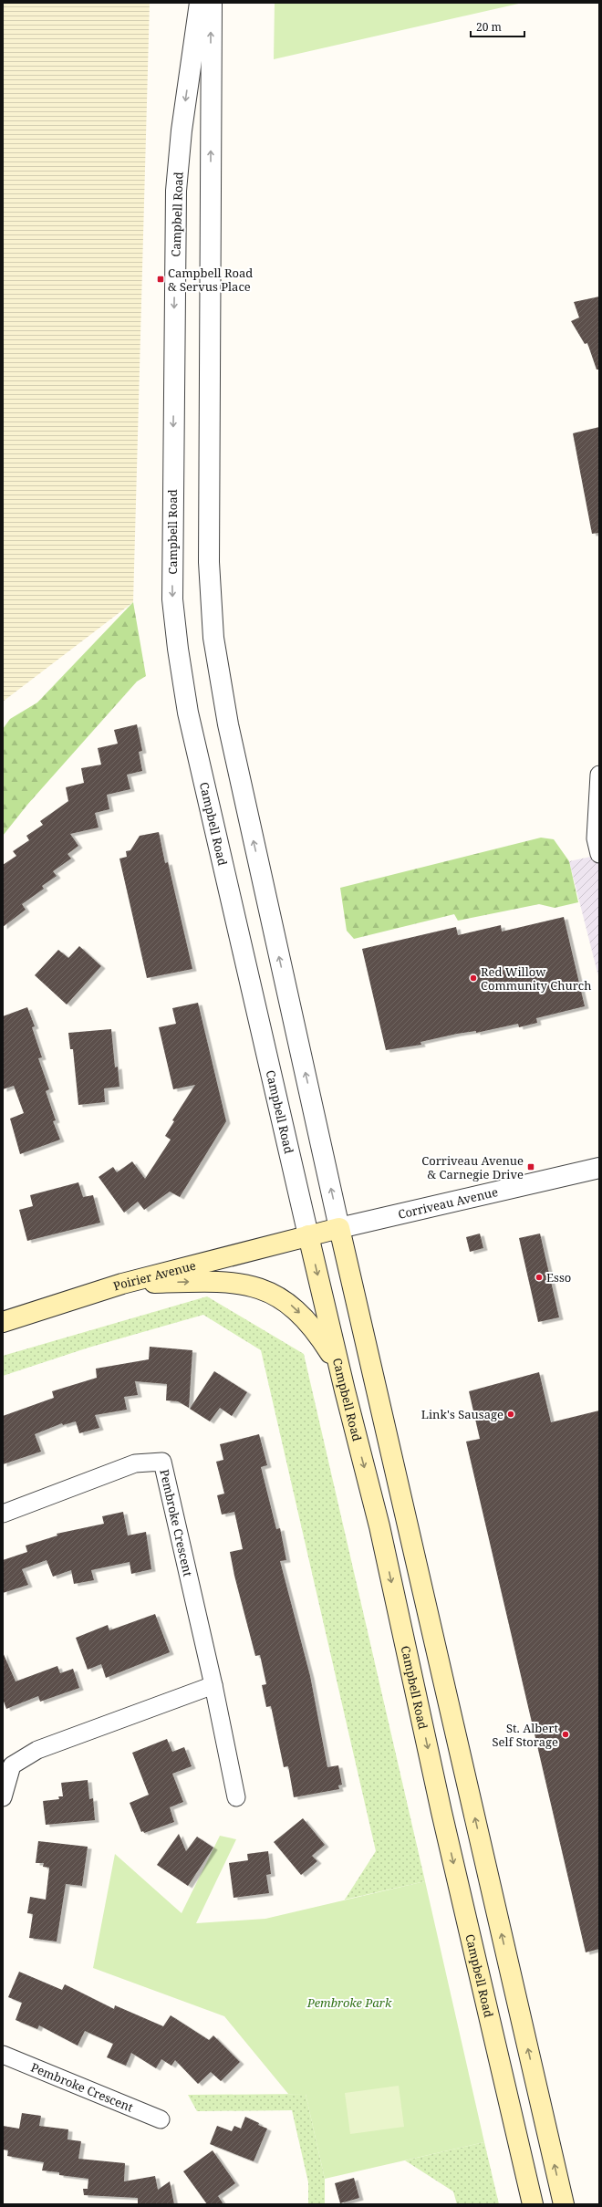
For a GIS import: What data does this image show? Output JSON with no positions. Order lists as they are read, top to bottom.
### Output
{
  "streets": {
    "main road": ["Campbell Road", "Poirier Avenue"],
    "street": ["Corriveau Avenue", "Pembroke Crescent"]
  },
  "crossings": [
    ["Campbell Road", "Poirier Avenue"],
    ["Corriveau Avenue", "Poirier Avenue"]
  ],
  "parks": ["Pembroke Park"],
  "places": {
    "transit": ["Campbell Road & Servus Place", "Corriveau Avenue & Carnegie Drive"],
    "other": [
      "Red Willow Community Church",
      "Esso",
      "Link's Sausage",
      "St. Albert Self Storage"
    ]
  },
  "scale_bar": "20 m"
}
